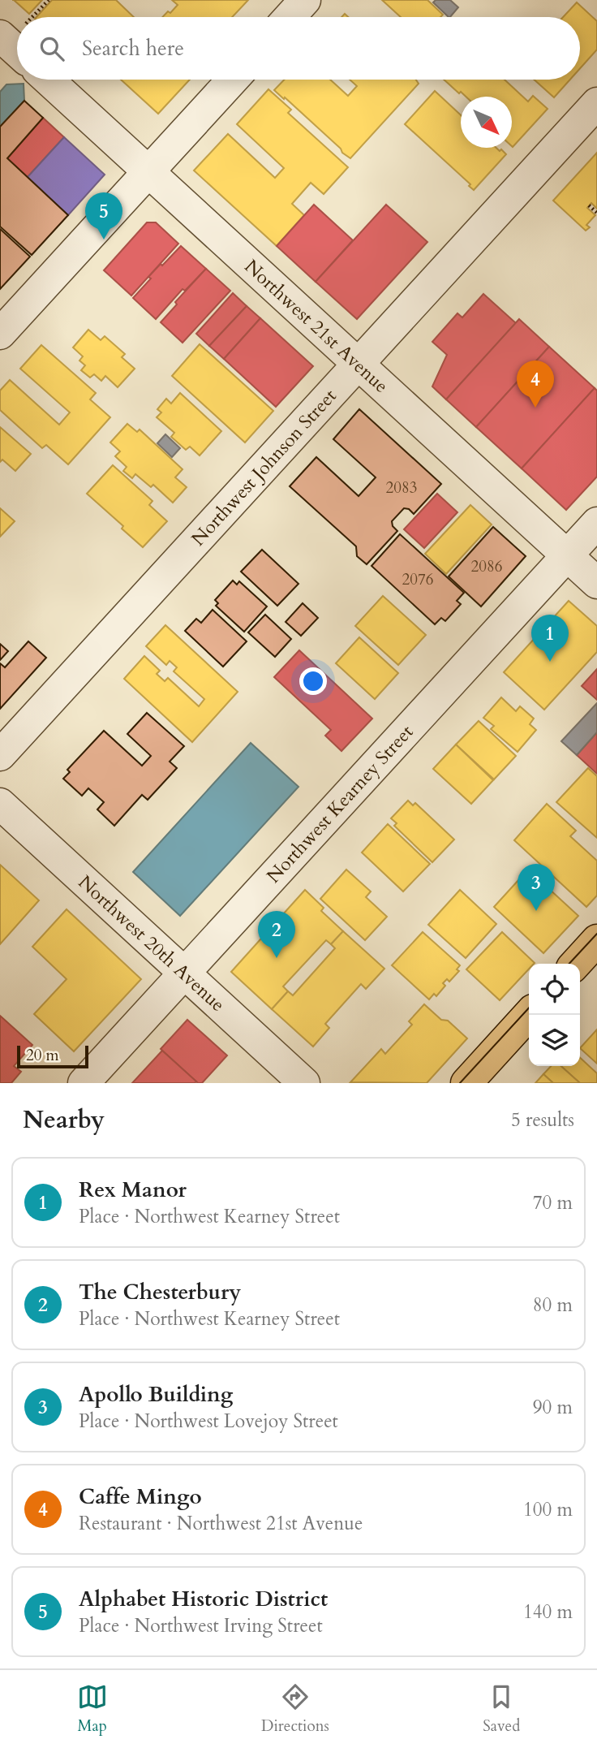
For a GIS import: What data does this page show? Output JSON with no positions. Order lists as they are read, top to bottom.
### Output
{
  "streets": {
    "street": [
      "Northwest 21st Avenue",
      "Northwest Johnson Street",
      "Northwest Kearney Street",
      "Northwest 20th Avenue"
    ]
  },
  "crossings": [
    ["Northwest 21st Avenue", "Northwest Johnson Street"],
    ["Northwest 21st Avenue", "Northwest Kearney Street"],
    ["Northwest Kearney Street", "Northwest 20th Avenue"]
  ],
  "house_numbers": ["2083", "2086", "2076"],
  "scale_bar": "20 m",
  "north": "bottom right",
  "page": {
    "search": "Search here",
    "pins": [
      "5",
      "4",
      "1",
      "3",
      "2"
    ],
    "scale": "20 m",
    "heading": ["Nearby", "5 results"],
    "list": [
      {
        "mark": "1",
        "name": "Rex Manor",
        "note": "Place · Northwest Kearney Street",
        "value": "70 m"
      },
      {
        "mark": "2",
        "name": "The Chesterbury",
        "note": "Place · Northwest Kearney Street",
        "value": "80 m"
      },
      {
        "mark": "3",
        "name": "Apollo Building",
        "note": "Place · Northwest Lovejoy Street",
        "value": "90 m"
      },
      {
        "mark": "4",
        "name": "Caffe Mingo",
        "note": "Restaurant · Northwest 21st Avenue",
        "value": "100 m"
      },
      {
        "mark": "5",
        "name": "Alphabet Historic District",
        "note": "Place · Northwest Irving Street",
        "value": "140 m"
      }
    ],
    "nav": ["Map", "Directions", "Saved"]
  }
}
